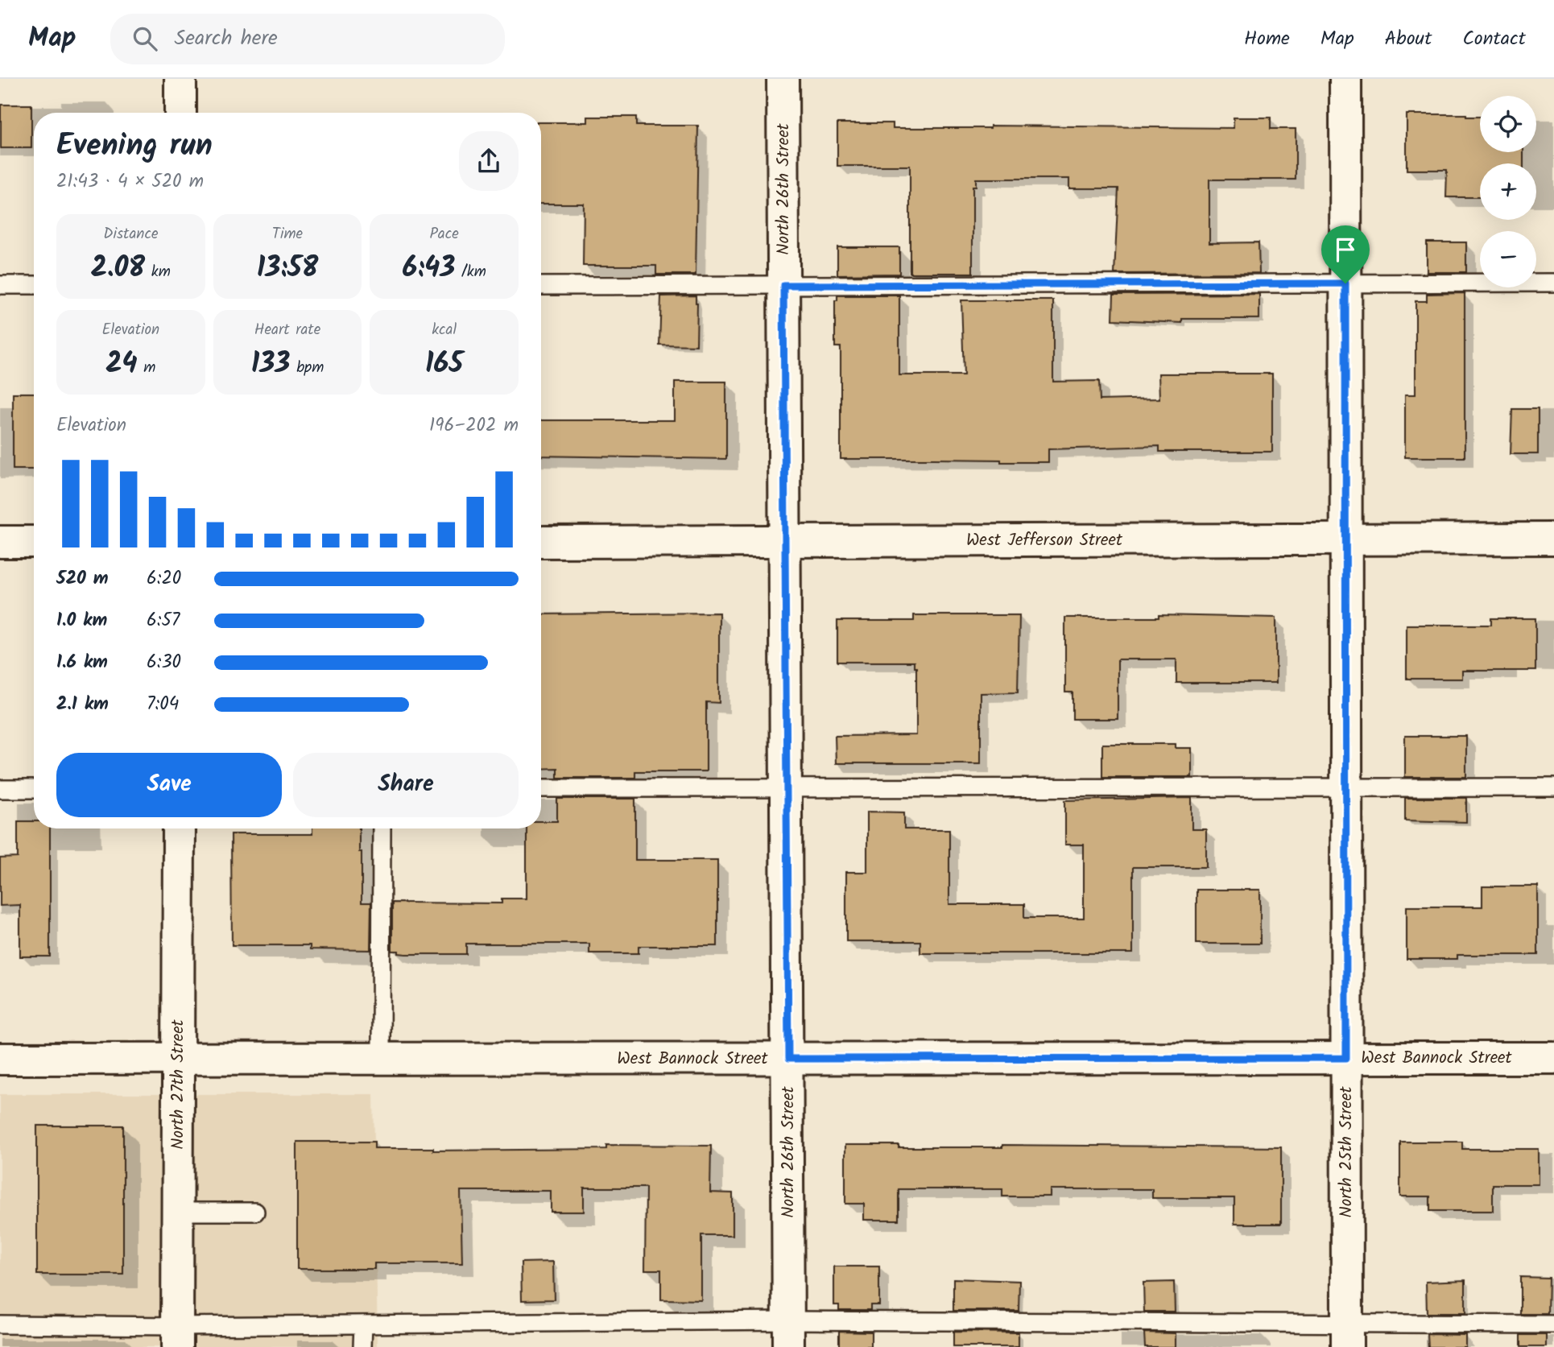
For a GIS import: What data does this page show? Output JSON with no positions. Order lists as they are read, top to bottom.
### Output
{
  "streets": {
    "street": [
      "North 26th Street",
      "West Jefferson Street",
      "West Bannock Street",
      "North 27th Street",
      "North 25th Street"
    ]
  },
  "crossings": [
    ["North 26th Street", "West Jefferson Street"],
    ["North 26th Street", "West Bannock Street"],
    ["West Jefferson Street", "North 25th Street"],
    ["West Bannock Street", "North 27th Street"],
    ["West Bannock Street", "North 25th Street"]
  ],
  "page": {
    "header": "Map",
    "search": "Search here",
    "nav": [
      "Home",
      "Map",
      "About",
      "Contact"
    ],
    "map_buttons": ["+", "−"],
    "heading": ["Evening run", "21:43 · 4 × 520 m"],
    "stats": [
      ["Distance", "2.08 km"],
      ["Time", "13:58"],
      ["Pace", "6:43 /km"],
      ["Elevation", "24 m"],
      ["Heart rate", "133 bpm"],
      ["kcal", "165"]
    ],
    "chart": ["Elevation", "196–202 m"],
    "list": [
      {
        "name": "520 m",
        "note": "6:20"
      },
      {
        "name": "1.0 km",
        "note": "6:57"
      },
      {
        "name": "1.6 km",
        "note": "6:30"
      },
      {
        "name": "2.1 km",
        "note": "7:04"
      }
    ],
    "buttons": ["Save", "Share"]
  }
}
